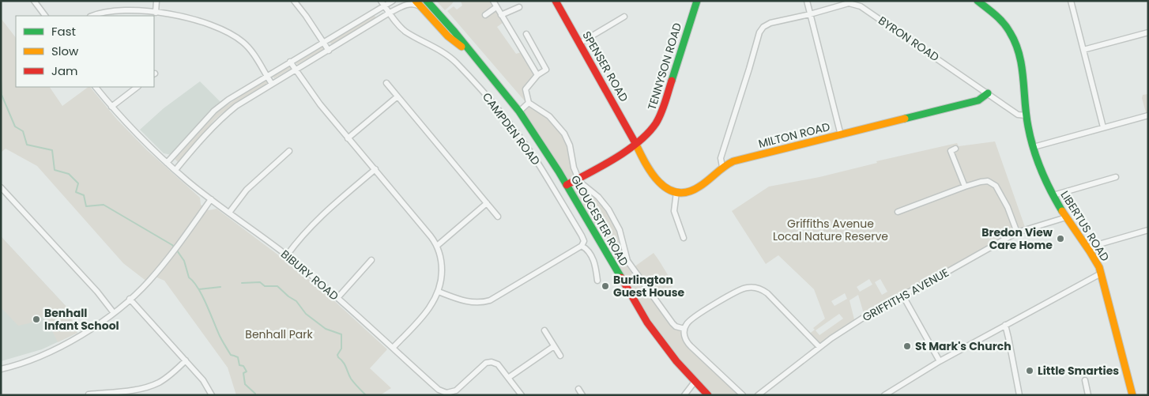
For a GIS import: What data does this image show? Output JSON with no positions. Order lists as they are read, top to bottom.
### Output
{
  "streets": {
    "main road": [
      "SPENSER ROAD",
      "TENNYSON ROAD",
      "MILTON ROAD",
      "GLOUCESTER ROAD",
      "LIBERTUS ROAD"
    ],
    "street": [
      "BYRON ROAD",
      "CAMPDEN ROAD",
      "BIBURY ROAD",
      "GRIFFITHS AVENUE"
    ]
  },
  "crossings": [
    ["BYRON ROAD", "MILTON ROAD"],
    ["BYRON ROAD", "LIBERTUS ROAD"],
    ["SPENSER ROAD", "TENNYSON ROAD"],
    ["TENNYSON ROAD", "GLOUCESTER ROAD"],
    ["LIBERTUS ROAD", "GRIFFITHS AVENUE"]
  ],
  "parks": ["Griffiths Avenue Local Nature Reserve", "Benhall Park"],
  "places": [
    "Bredon View Care Home",
    "Burlington Guest House",
    "Benhall Infant School",
    "St Mark's Church",
    "Little Smarties"
  ],
  "legend": ["Fast", "Slow", "Jam"]
}
